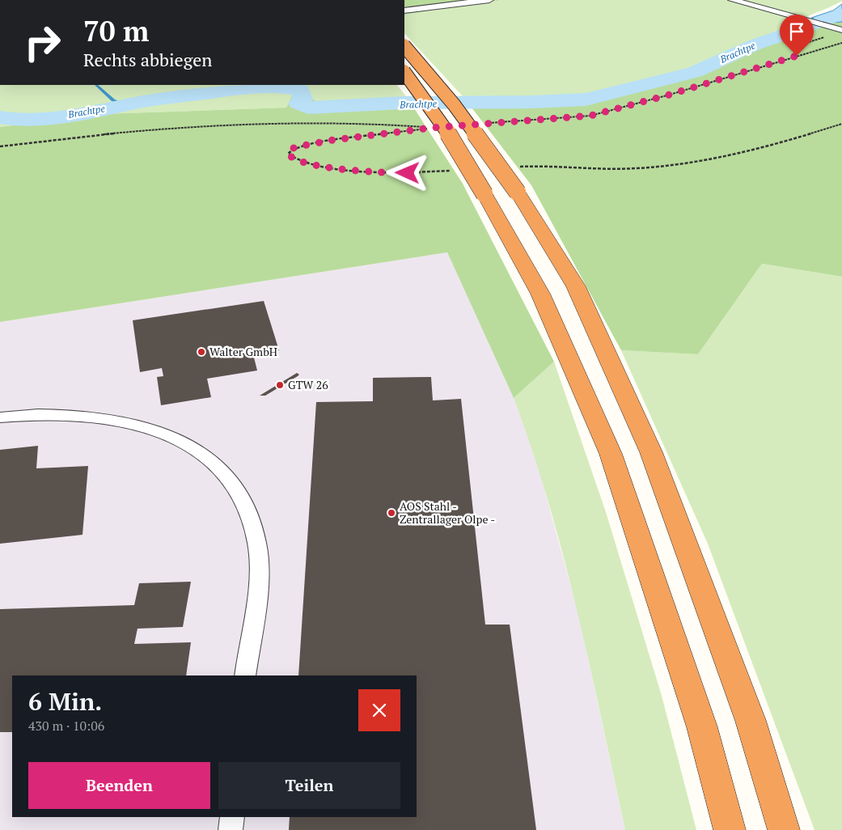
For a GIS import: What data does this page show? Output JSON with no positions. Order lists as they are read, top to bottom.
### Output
{
  "water": ["Brachtpe"],
  "places": ["Walter GmbH", "GTW 26", "AOS Stahl - Zentrallager Olpe -"],
  "page": {
    "turn": ["70 m", "Rechts abbiegen"],
    "heading": ["6 Min.", "430 m · 10:06"],
    "buttons": ["Beenden", "Teilen"]
  }
}
